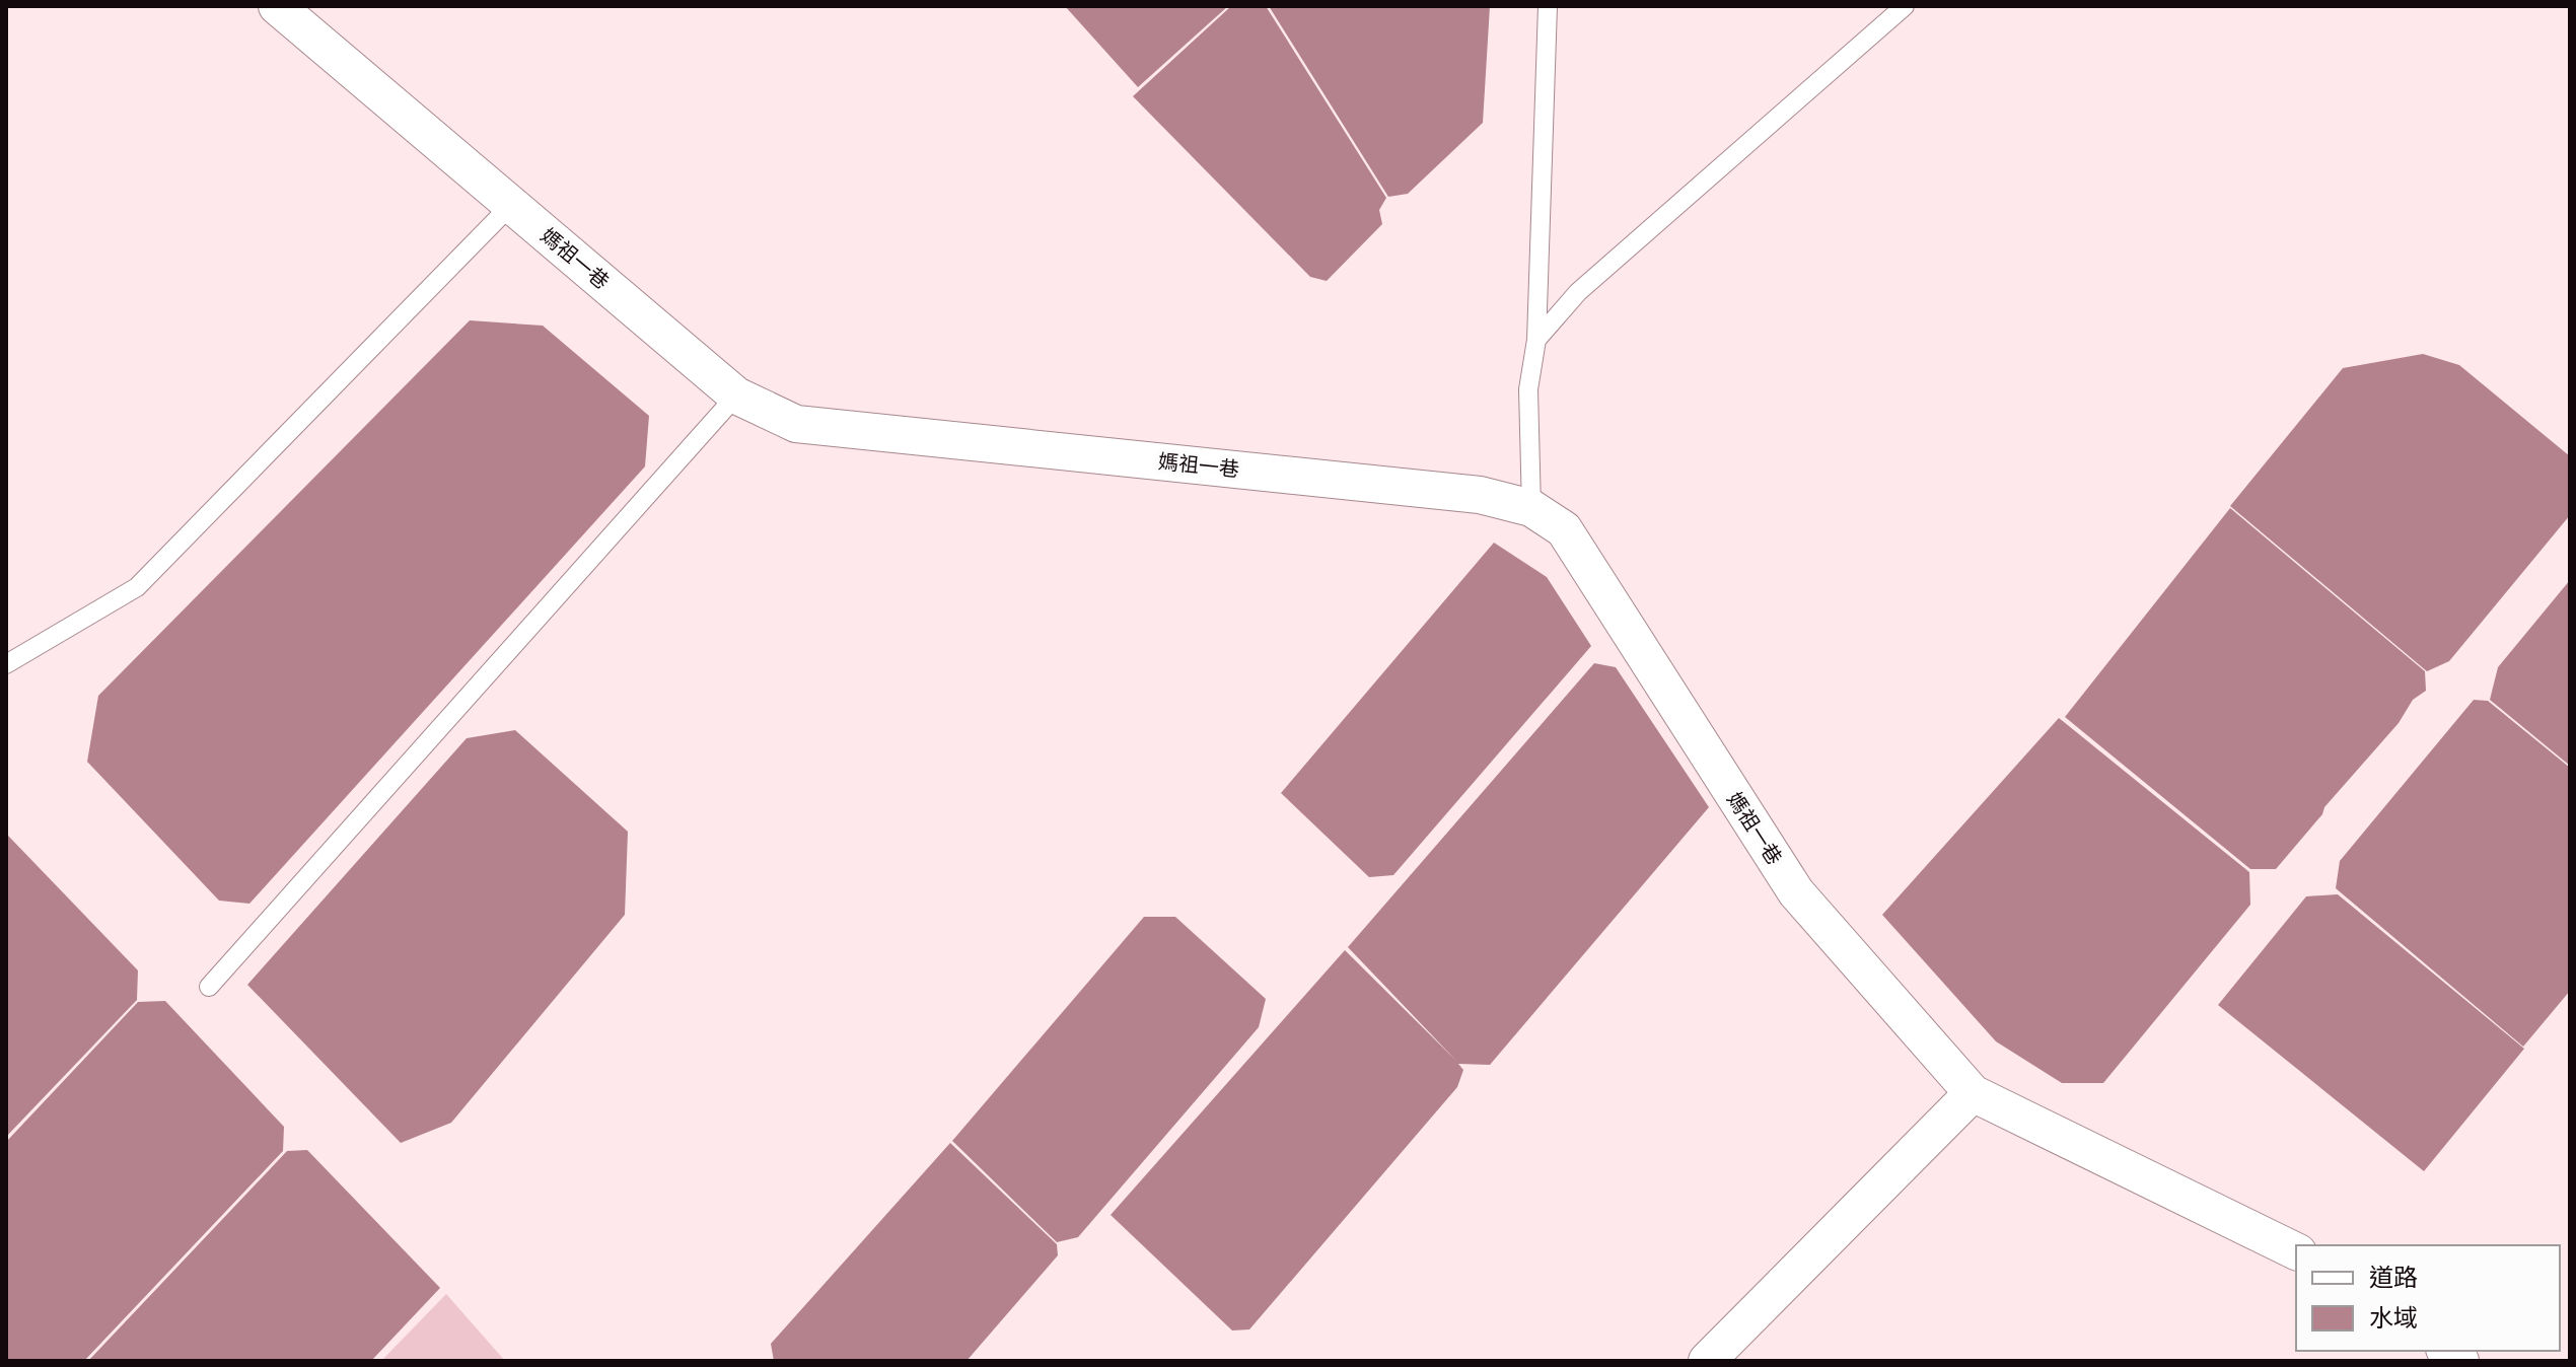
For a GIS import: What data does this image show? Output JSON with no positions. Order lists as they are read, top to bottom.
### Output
{
  "streets": {
    "street": ["媽祖一巷"]
  },
  "legend": ["道路", "水域"]
}
